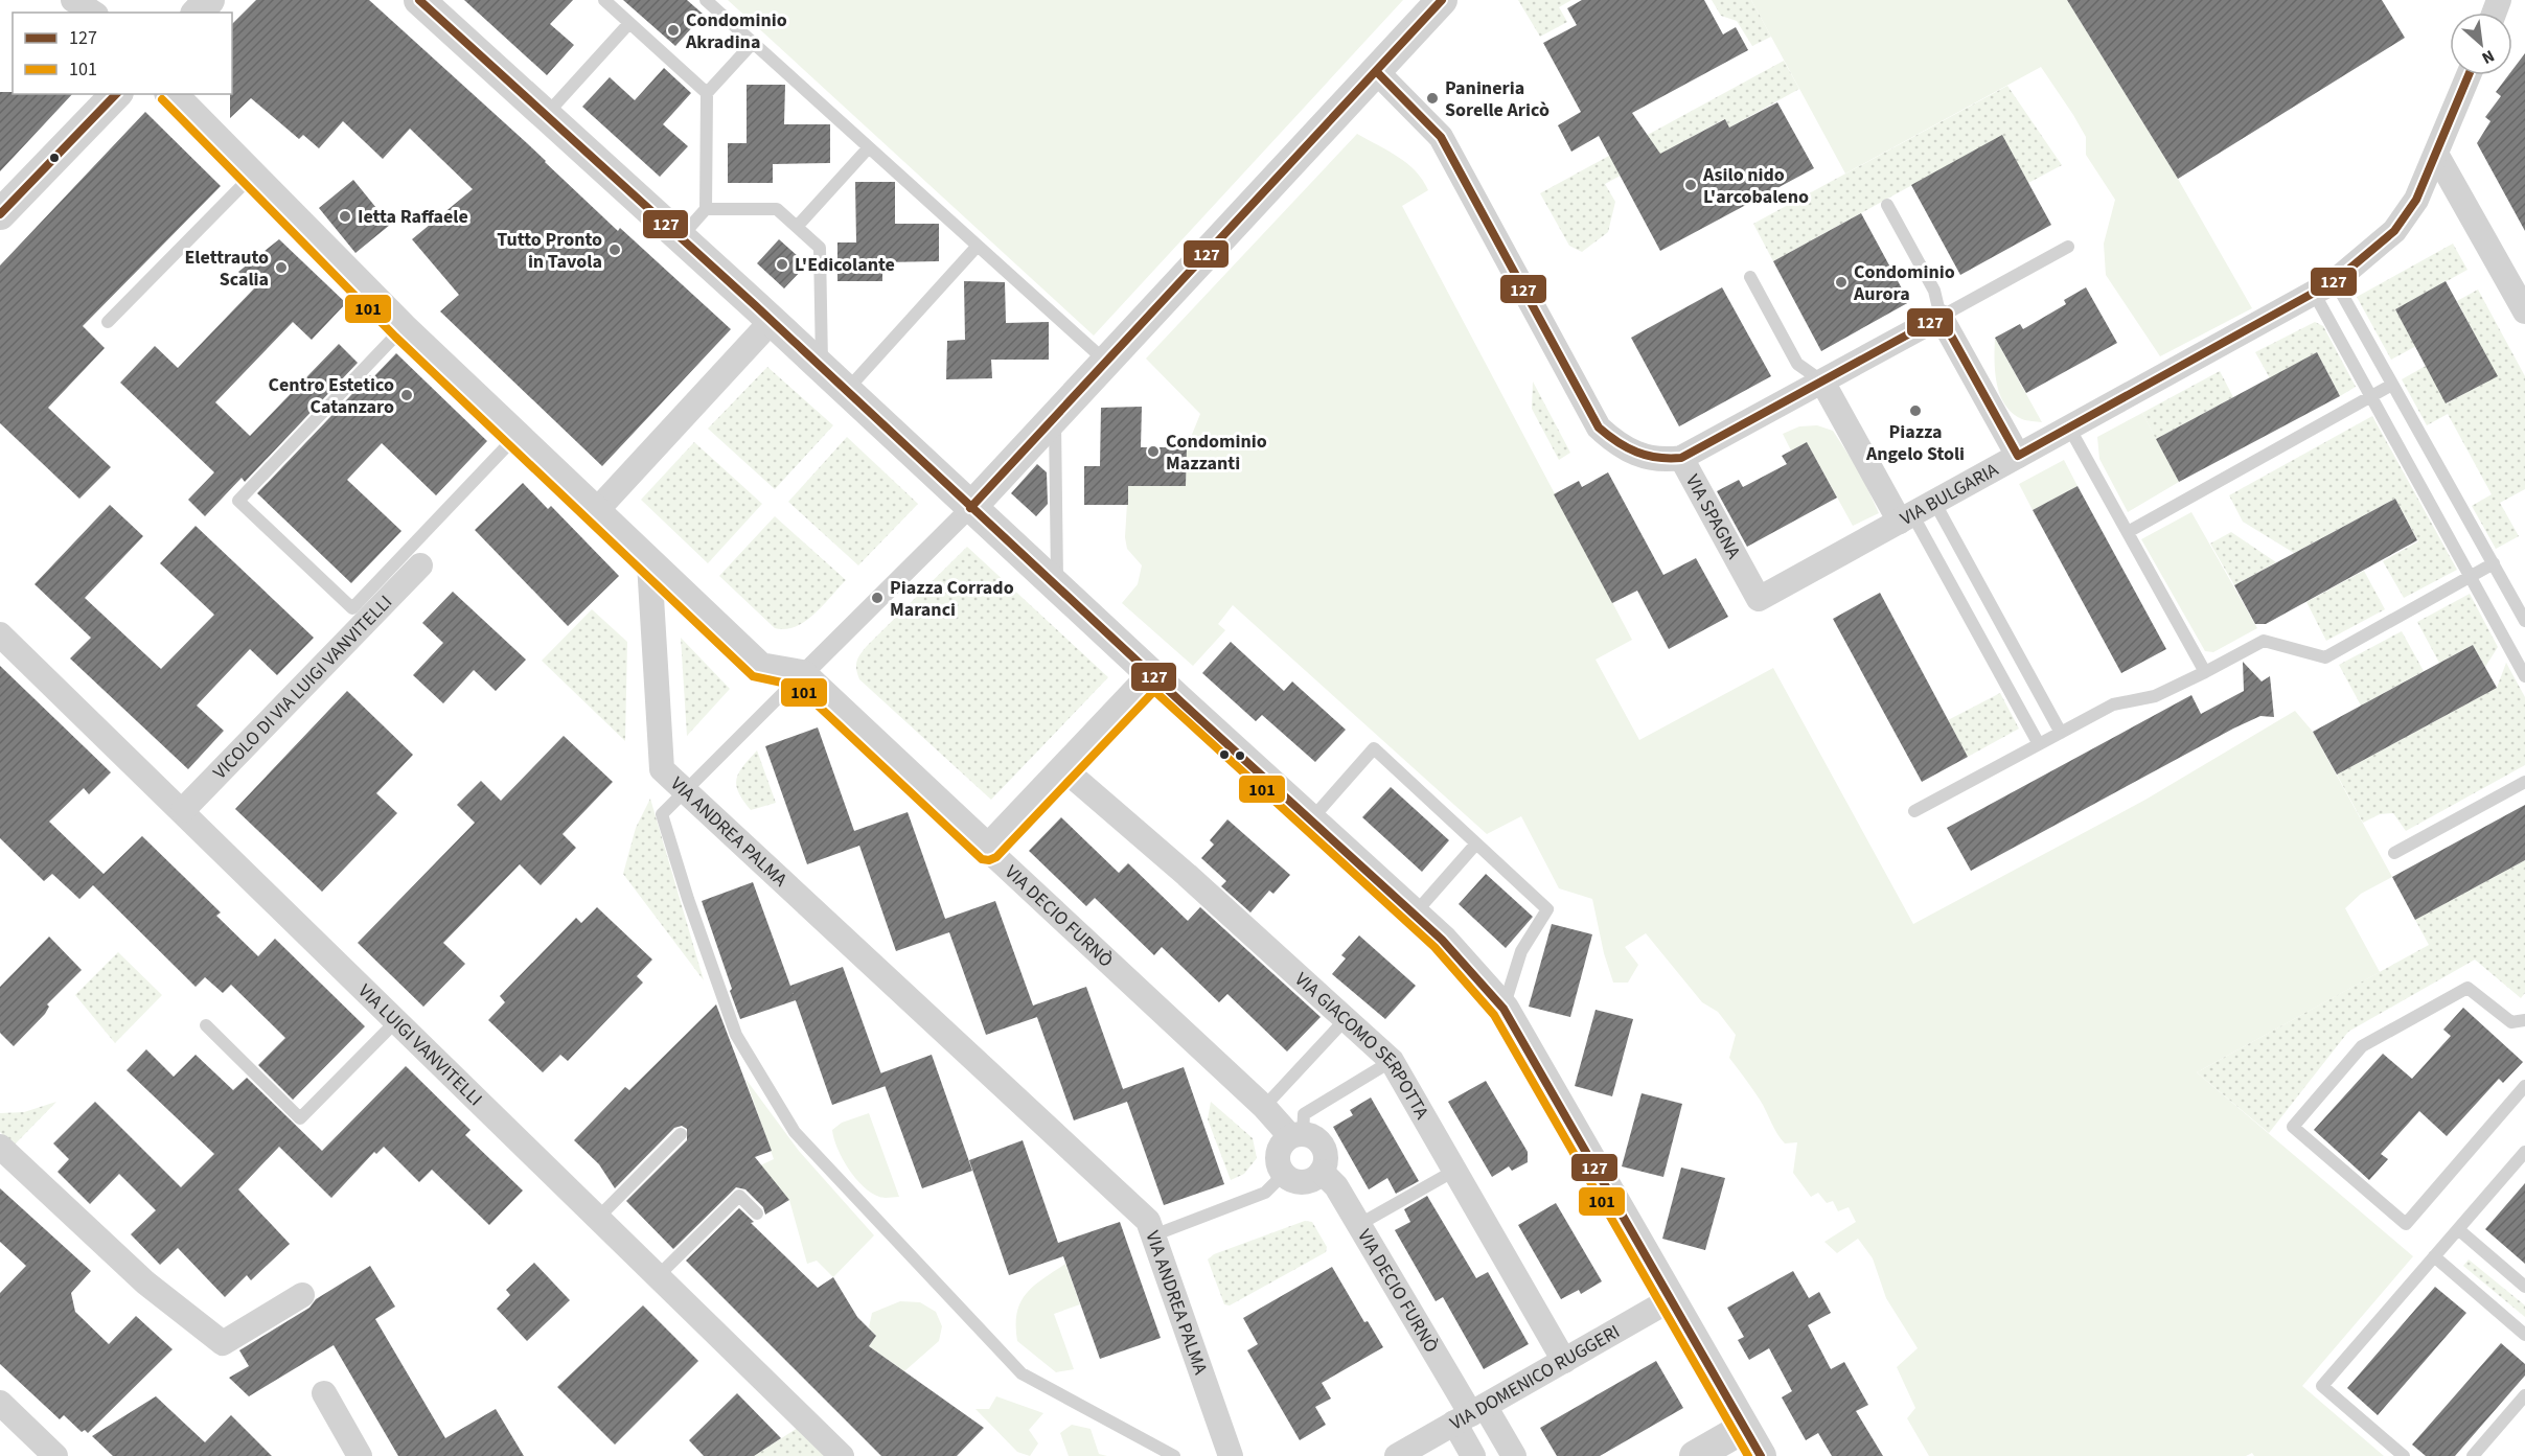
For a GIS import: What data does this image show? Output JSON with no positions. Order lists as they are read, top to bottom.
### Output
{
  "streets": {
    "street": [
      "VIA BULGARIA",
      "VIA SPAGNA",
      "VICOLO DI VIA LUIGI VANVITELLI",
      "VIA ANDREA PALMA",
      "VIA DECIO FURNÒ",
      "VIA LUIGI VANVITELLI",
      "VIA GIACOMO SERPOTTA",
      "VIA DOMENICO RUGGERI"
    ]
  },
  "crossings": [
    ["VIA BULGARIA", "VIA SPAGNA"],
    ["VICOLO DI VIA LUIGI VANVITELLI", "VIA LUIGI VANVITELLI"],
    ["VIA DECIO FURNÒ", "VIA DOMENICO RUGGERI"],
    ["VIA GIACOMO SERPOTTA", "VIA DOMENICO RUGGERI"]
  ],
  "places": [
    "Condominio Akradina",
    "Panineria Sorelle Aricò",
    "Asilo nido L'arcobaleno",
    "Ietta Raffaele",
    "Tutto Pronto in Tavola",
    "L'Edicolante",
    "Elettrauto Scalia",
    "Condominio Aurora",
    "Centro Estetico Catanzaro",
    "Piazza Angelo Stoli",
    "Condominio Mazzanti",
    "Piazza Corrado Maranci"
  ],
  "lines": ["transit line 127", "transit line 101"],
  "legend": ["127", "101"],
  "north": "bottom right"
}
